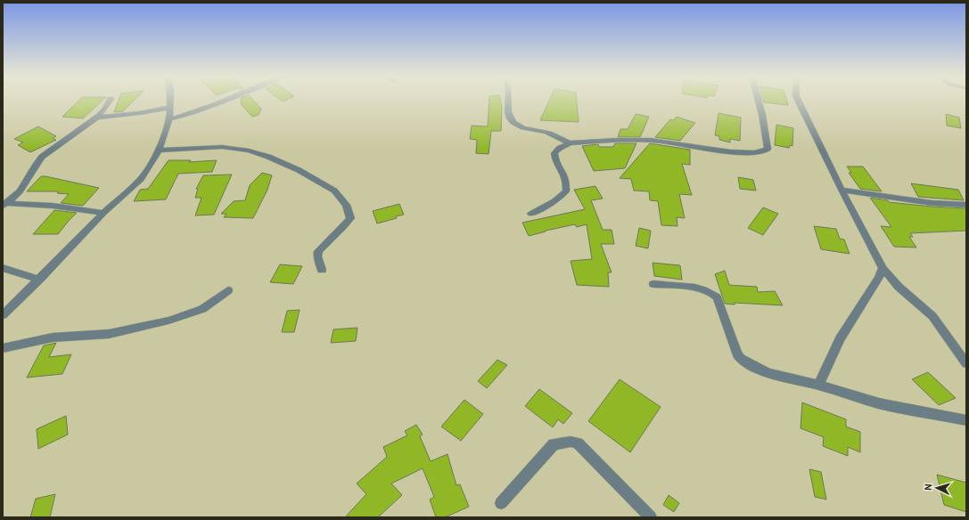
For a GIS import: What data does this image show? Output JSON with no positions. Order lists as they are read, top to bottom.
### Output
{
  "north": "left"
}
